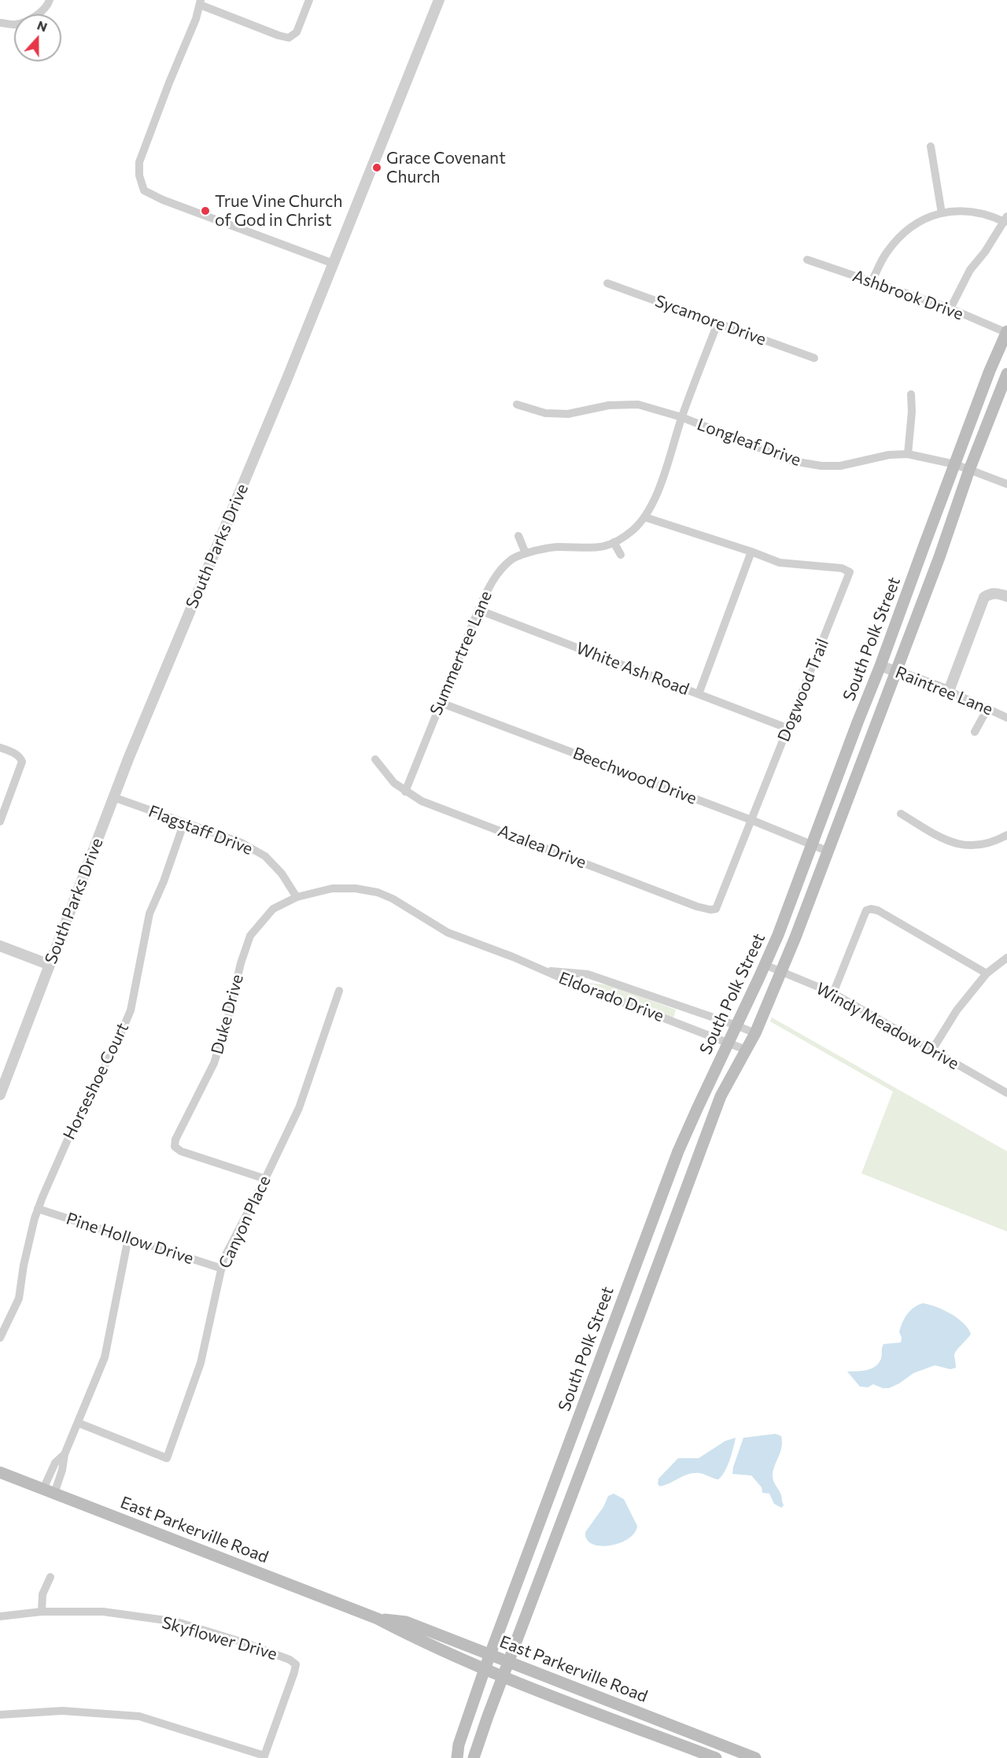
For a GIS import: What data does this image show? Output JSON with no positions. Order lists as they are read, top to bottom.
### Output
{
  "streets": {
    "main road": ["South Polk Street", "East Parkerville Road"],
    "street": [
      "Ashbrook Drive",
      "Sycamore Drive",
      "Longleaf Drive",
      "South Parks Drive",
      "Summertree Lane",
      "White Ash Road",
      "Dogwood Trail",
      "Raintree Lane",
      "Beechwood Drive",
      "Flagstaff Drive",
      "Azalea Drive",
      "Eldorado Drive",
      "Duke Drive",
      "Windy Meadow Drive",
      "Horseshoe Court",
      "Canyon Place",
      "Pine Hollow Drive",
      "Skyflower Drive"
    ]
  },
  "crossings": [
    ["Ashbrook Drive", "South Polk Street"],
    ["Sycamore Drive", "Summertree Lane"],
    ["Longleaf Drive", "South Polk Street"],
    ["Longleaf Drive", "Summertree Lane"],
    ["South Parks Drive", "Flagstaff Drive"],
    ["South Polk Street", "Raintree Lane"],
    ["South Polk Street", "Beechwood Drive"],
    ["South Polk Street", "Eldorado Drive"],
    ["South Polk Street", "Windy Meadow Drive"],
    ["South Polk Street", "East Parkerville Road"],
    ["Summertree Lane", "White Ash Road"],
    ["Summertree Lane", "Beechwood Drive"],
    ["Summertree Lane", "Azalea Drive"],
    ["White Ash Road", "Dogwood Trail"],
    ["Dogwood Trail", "Beechwood Drive"],
    ["Dogwood Trail", "Azalea Drive"],
    ["Flagstaff Drive", "Eldorado Drive"],
    ["Flagstaff Drive", "Duke Drive"],
    ["Flagstaff Drive", "Horseshoe Court"],
    ["Eldorado Drive", "Duke Drive"],
    ["Duke Drive", "Canyon Place"],
    ["Horseshoe Court", "Pine Hollow Drive"],
    ["Canyon Place", "Pine Hollow Drive"]
  ],
  "places": ["Grace Covenant Church", "True Vine Church of God in Christ"],
  "north": "top"
}
